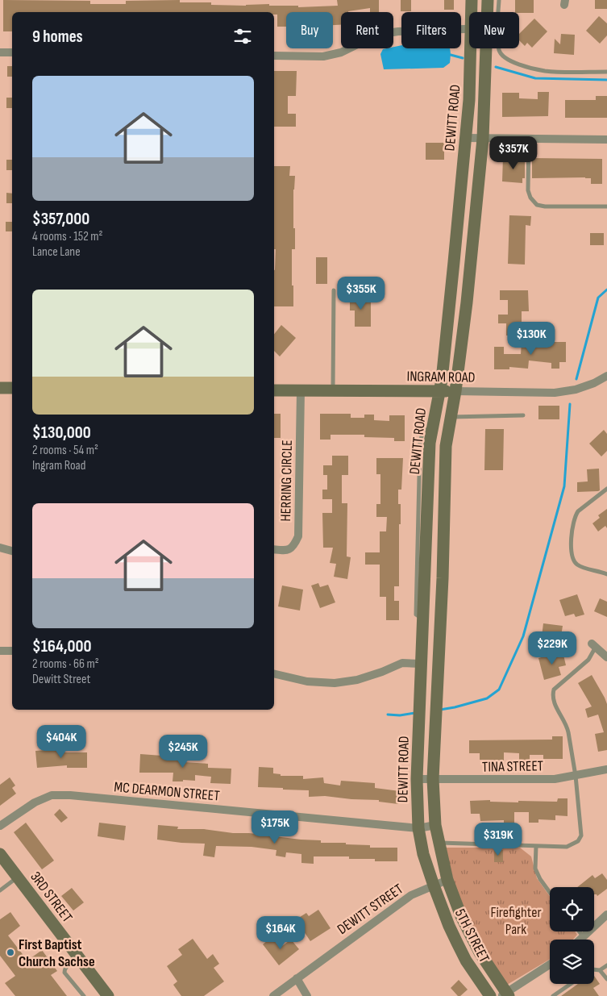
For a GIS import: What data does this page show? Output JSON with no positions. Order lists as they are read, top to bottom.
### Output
{
  "streets": {
    "main road": [
      "DEWITT ROAD",
      "INGRAM ROAD",
      "3RD STREET",
      "5TH STREET"
    ],
    "street": [
      "HERRING CIRCLE",
      "TINA STREET",
      "MC DEARMON STREET",
      "DEWITT STREET"
    ]
  },
  "crossings": [
    ["DEWITT ROAD", "INGRAM ROAD"],
    ["DEWITT ROAD", "TINA STREET"],
    ["DEWITT ROAD", "MC DEARMON STREET"],
    ["DEWITT ROAD", "DEWITT STREET"],
    ["DEWITT ROAD", "5TH STREET"],
    ["INGRAM ROAD", "HERRING CIRCLE"],
    ["DEWITT STREET", "5TH STREET"]
  ],
  "parks": ["Firefighter Park"],
  "places": ["First Baptist Church Sachse"],
  "page": {
    "chip": [
      "Buy",
      "Rent",
      "Filters",
      "New"
    ],
    "heading": "9 homes",
    "list": [
      {
        "name": "$357,000",
        "note": "4 rooms · 152 m² · Lance Lane"
      },
      {
        "name": "$130,000",
        "note": "2 rooms · 54 m² · Ingram Road"
      },
      {
        "name": "$164,000",
        "note": "2 rooms · 66 m² · Dewitt Street"
      }
    ],
    "price": [
      "$357K",
      "$355K",
      "$130K",
      "$229K",
      "$404K",
      "$245K",
      "$175K",
      "$319K",
      "$164K"
    ]
  }
}
